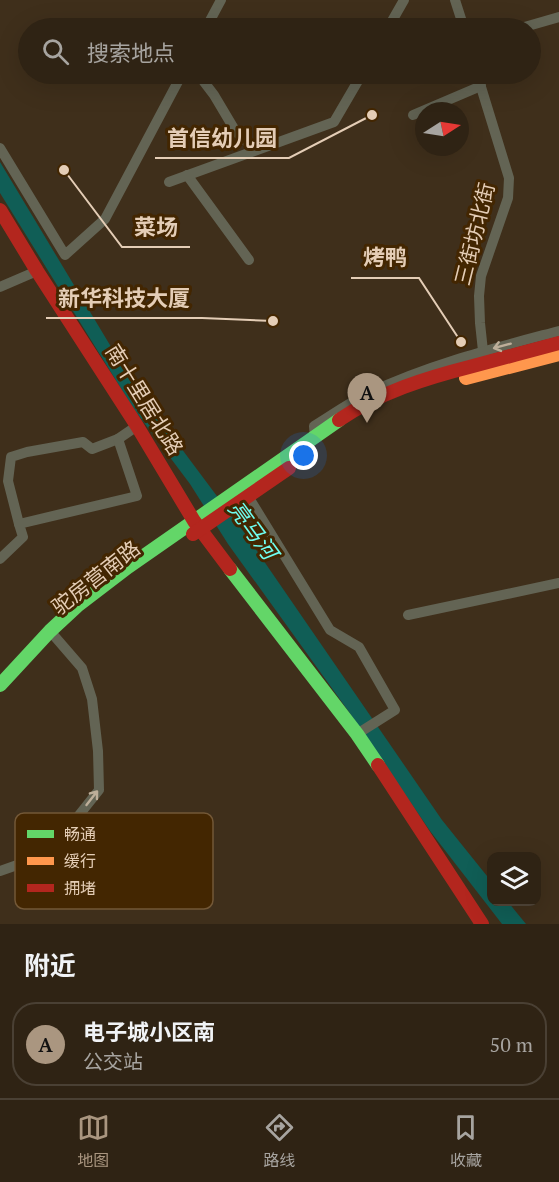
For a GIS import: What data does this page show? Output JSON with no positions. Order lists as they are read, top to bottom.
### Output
{
  "streets": {
    "street": ["三街坊北街", "南十里居北路", "驼房营南路"]
  },
  "crossings": [
    ["南十里居北路", "驼房营南路"]
  ],
  "water": ["亮马河"],
  "places": [
    "首信幼儿园",
    "菜场",
    "新华科技大厦",
    "烤鸭"
  ],
  "legend": ["畅通", "缓行", "拥堵"],
  "north": "right",
  "page": {
    "search": "搜索地点",
    "pins": "A",
    "heading": "附近",
    "list": [
      {
        "mark": "A",
        "name": "电子城小区南",
        "note": "公交站",
        "value": "50 m"
      }
    ],
    "nav": ["地图", "路线", "收藏"]
  }
}
